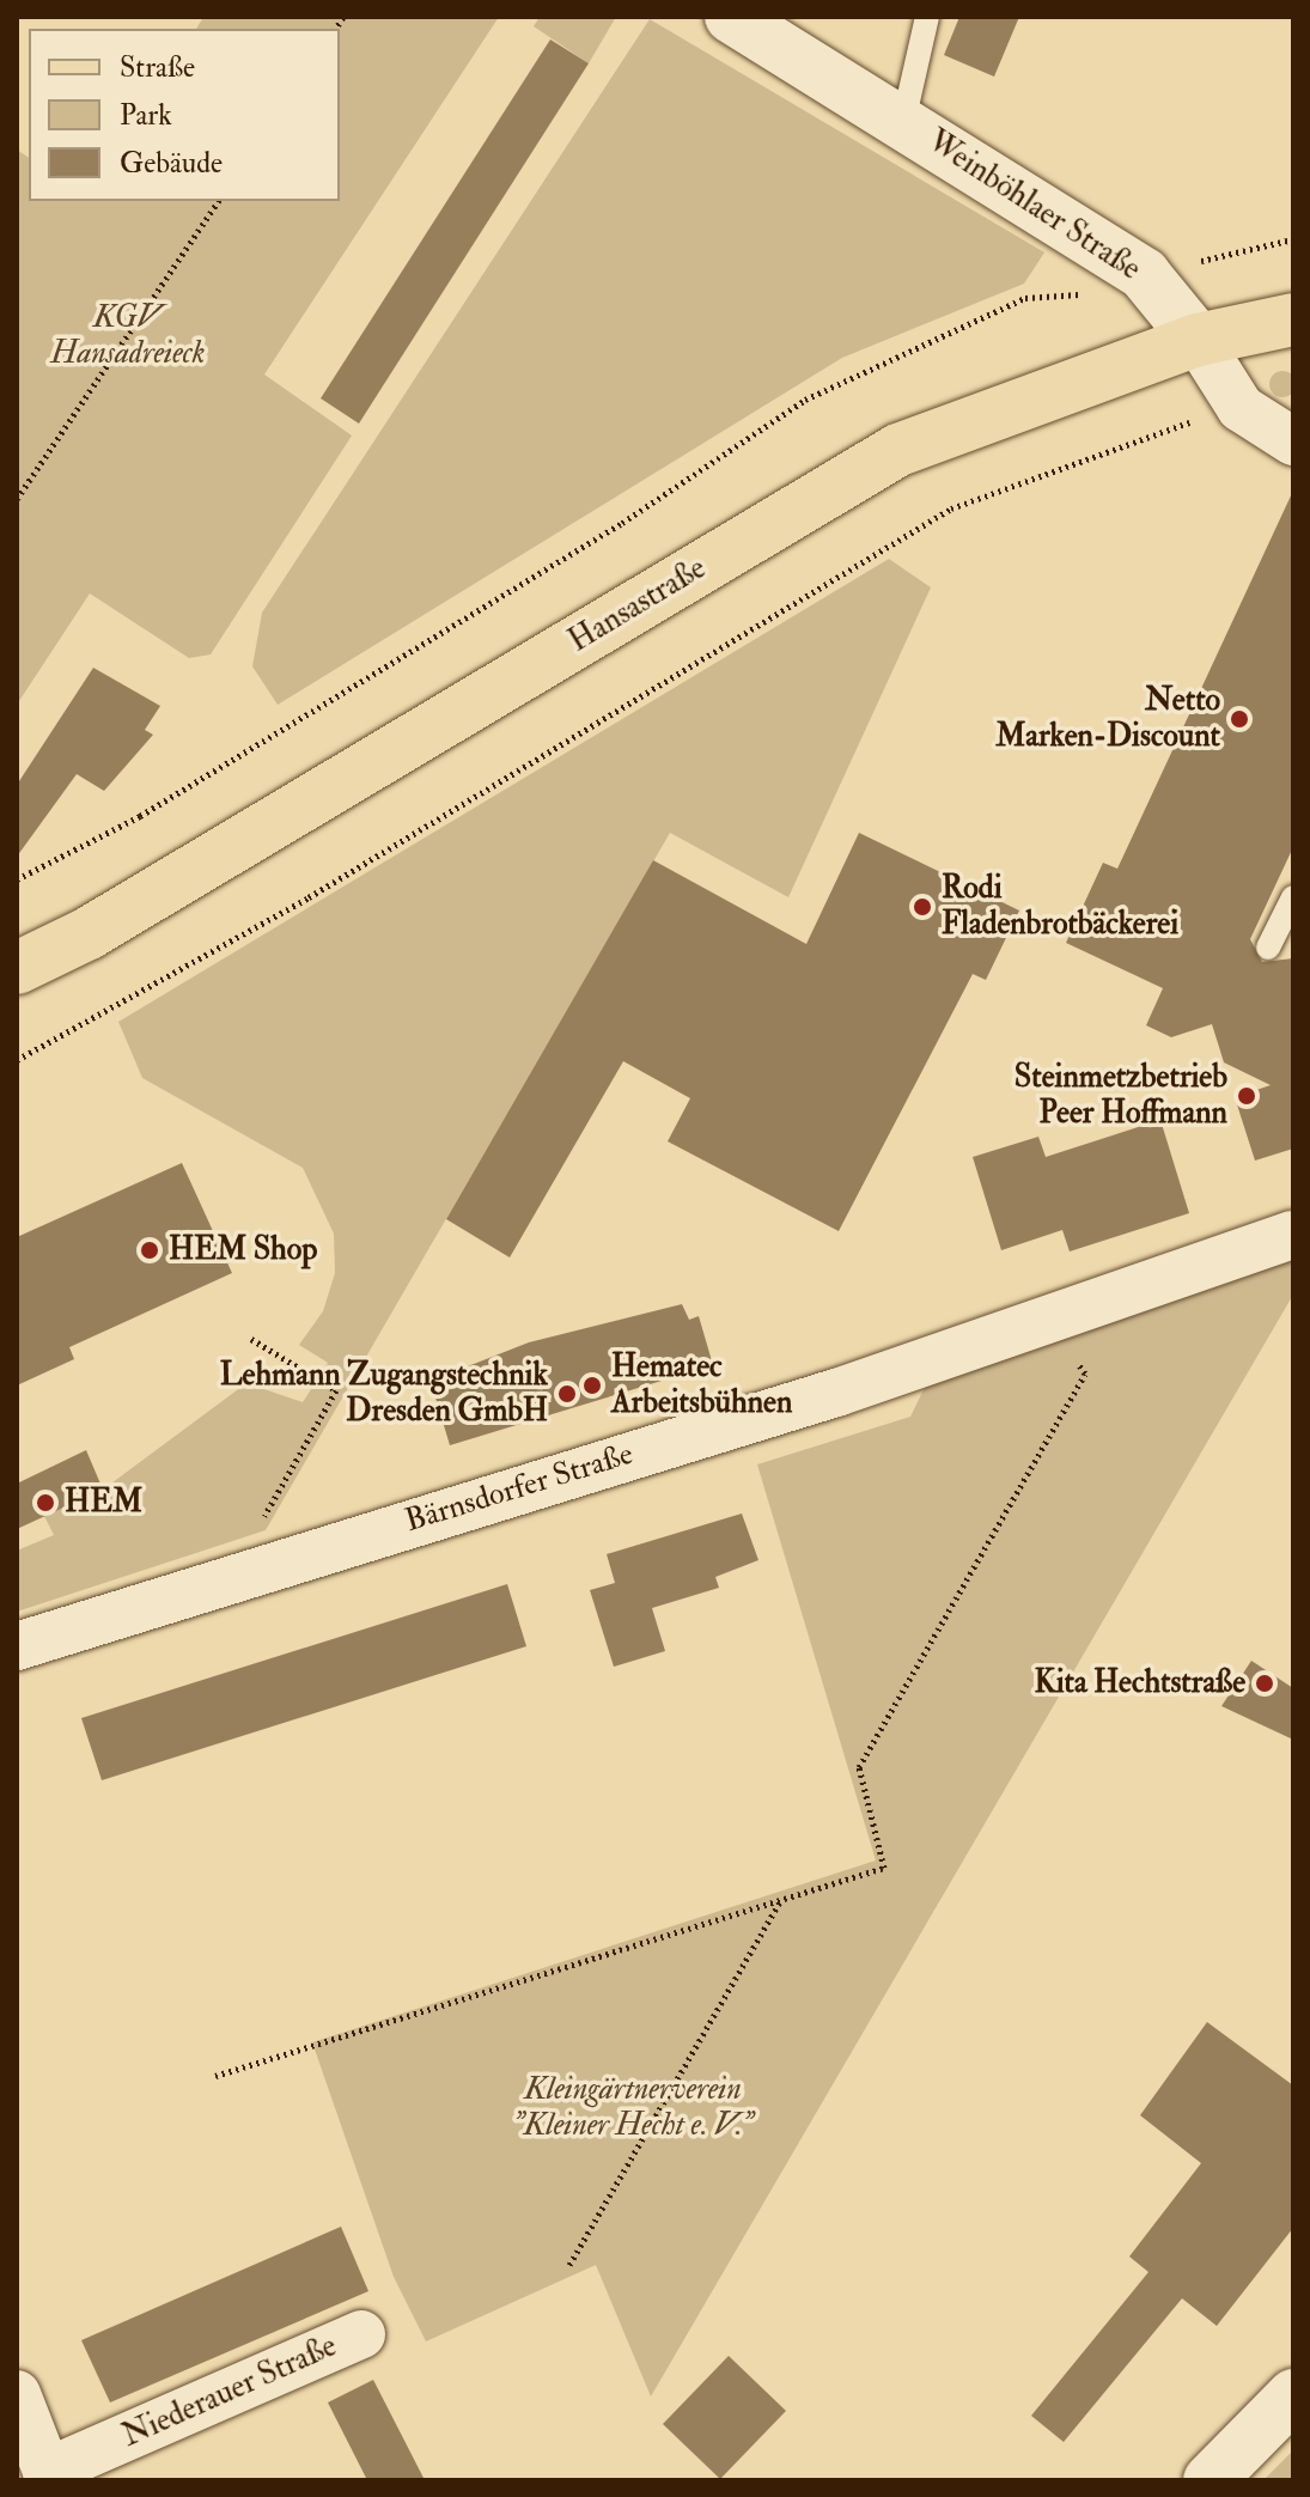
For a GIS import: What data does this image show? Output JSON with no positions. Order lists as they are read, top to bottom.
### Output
{
  "streets": {
    "main road": ["Hansastraße"],
    "street": ["Weinböhlaer Straße", "Bärnsdorfer Straße", "Niederauer Straße"]
  },
  "crossings": [
    ["Weinböhlaer Straße", "Hansastraße"]
  ],
  "parks": ["KGV Hansadreieck", "Kleingärtnerverein \"Kleiner Hecht e. V.\""],
  "places": [
    "Netto Marken-Discount",
    "Rodi Fladenbrotbäckerei",
    "Steinmetzbetrieb Peer Hoffmann",
    "HEM Shop",
    "Hematec Arbeitsbühnen",
    "Lehmann Zugangstechnik Dresden GmbH",
    "HEM",
    "Kita Hechtstraße"
  ],
  "legend": ["Straße", "Park", "Gebäude"]
}
